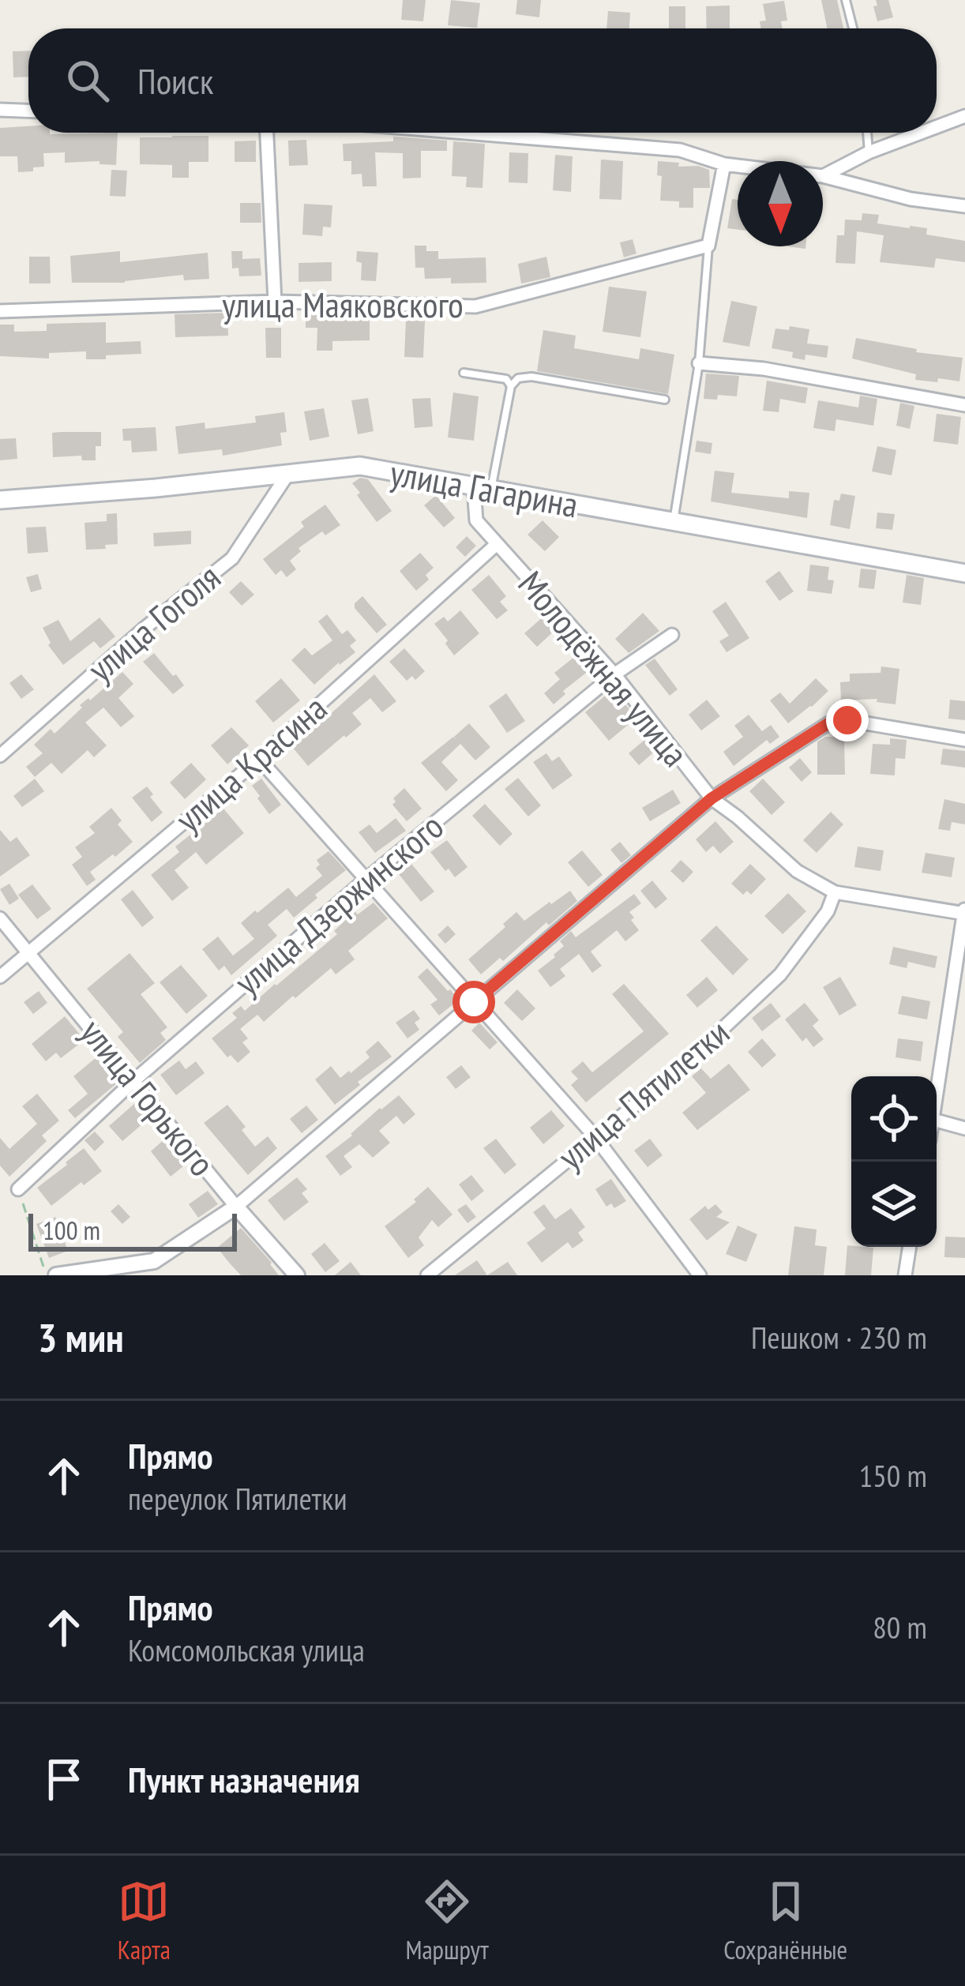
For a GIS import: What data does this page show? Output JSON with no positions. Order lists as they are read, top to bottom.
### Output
{
  "streets": {
    "main road": ["улица Гагарина"],
    "street": [
      "улица Маяковского",
      "улица Гоголя",
      "Молодёжная улица",
      "улица Красина",
      "улица Дзержинского",
      "улица Пятилетки",
      "улица Горького"
    ]
  },
  "crossings": [
    ["улица Гагарина", "улица Гоголя"],
    ["улица Гагарина", "Молодёжная улица"],
    ["Молодёжная улица", "улица Красина"],
    ["Молодёжная улица", "улица Дзержинского"],
    ["Молодёжная улица", "улица Пятилетки"],
    ["улица Красина", "улица Горького"],
    ["улица Дзержинского", "улица Горького"]
  ],
  "scale_bar": "100 m",
  "north": "bottom",
  "page": {
    "search": "Поиск",
    "scale": "100 m",
    "heading": ["3 мин", "Пешком · 230 m"],
    "list": [
      ["Прямо", "переулок Пятилетки", "150 m"],
      ["Прямо", "Комсомольская улица", "80 m"],
      "Пункт назначения"
    ],
    "nav": ["Карта", "Маршрут", "Сохранённые"]
  }
}
